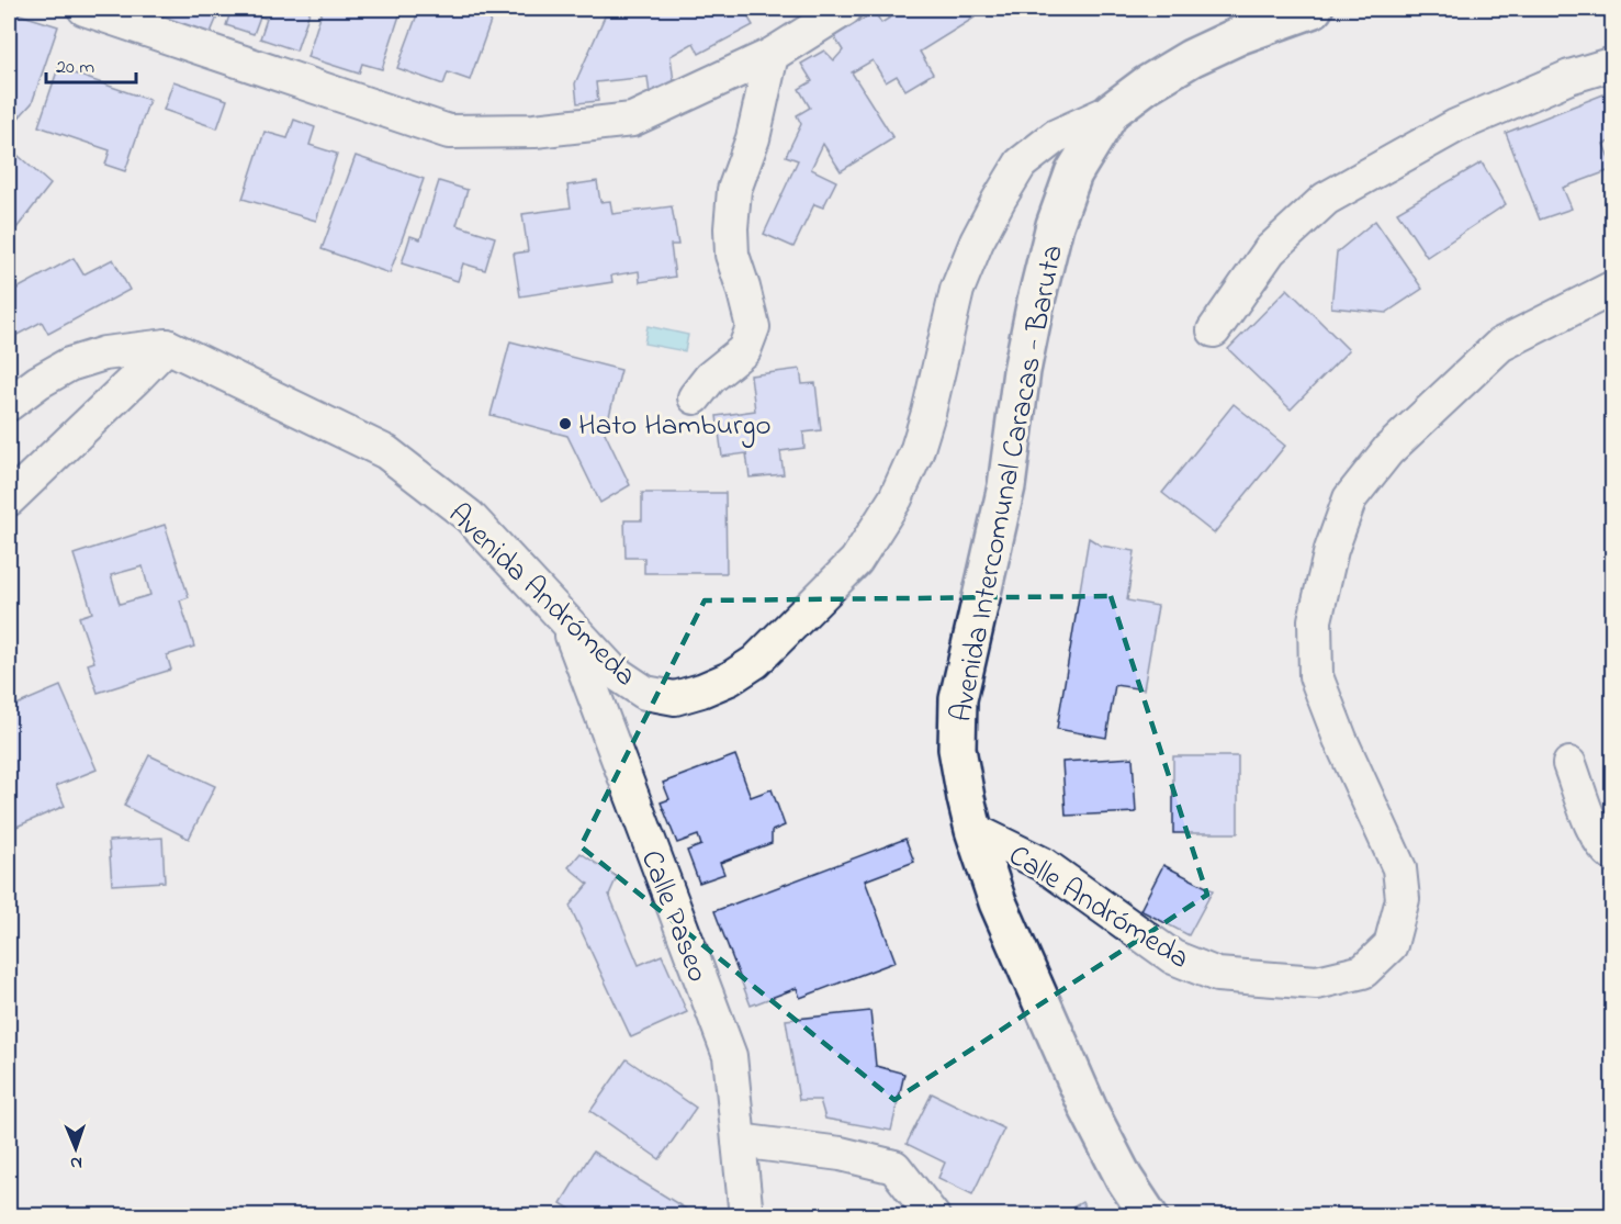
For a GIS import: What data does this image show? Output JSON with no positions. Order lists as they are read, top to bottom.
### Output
{
  "streets": {
    "street": [
      "Avenida Intercomunal Caracas - Baruta",
      "Avenida Andrómeda",
      "Calle Andrómeda",
      "Calle Paseo"
    ]
  },
  "crossings": [
    ["Avenida Intercomunal Caracas - Baruta", "Avenida Andrómeda"],
    ["Avenida Intercomunal Caracas - Baruta", "Calle Andrómeda"],
    ["Avenida Andrómeda", "Calle Paseo"]
  ],
  "places": ["Hato Hamburgo"],
  "scale_bar": "20 m",
  "north": "bottom"
}
